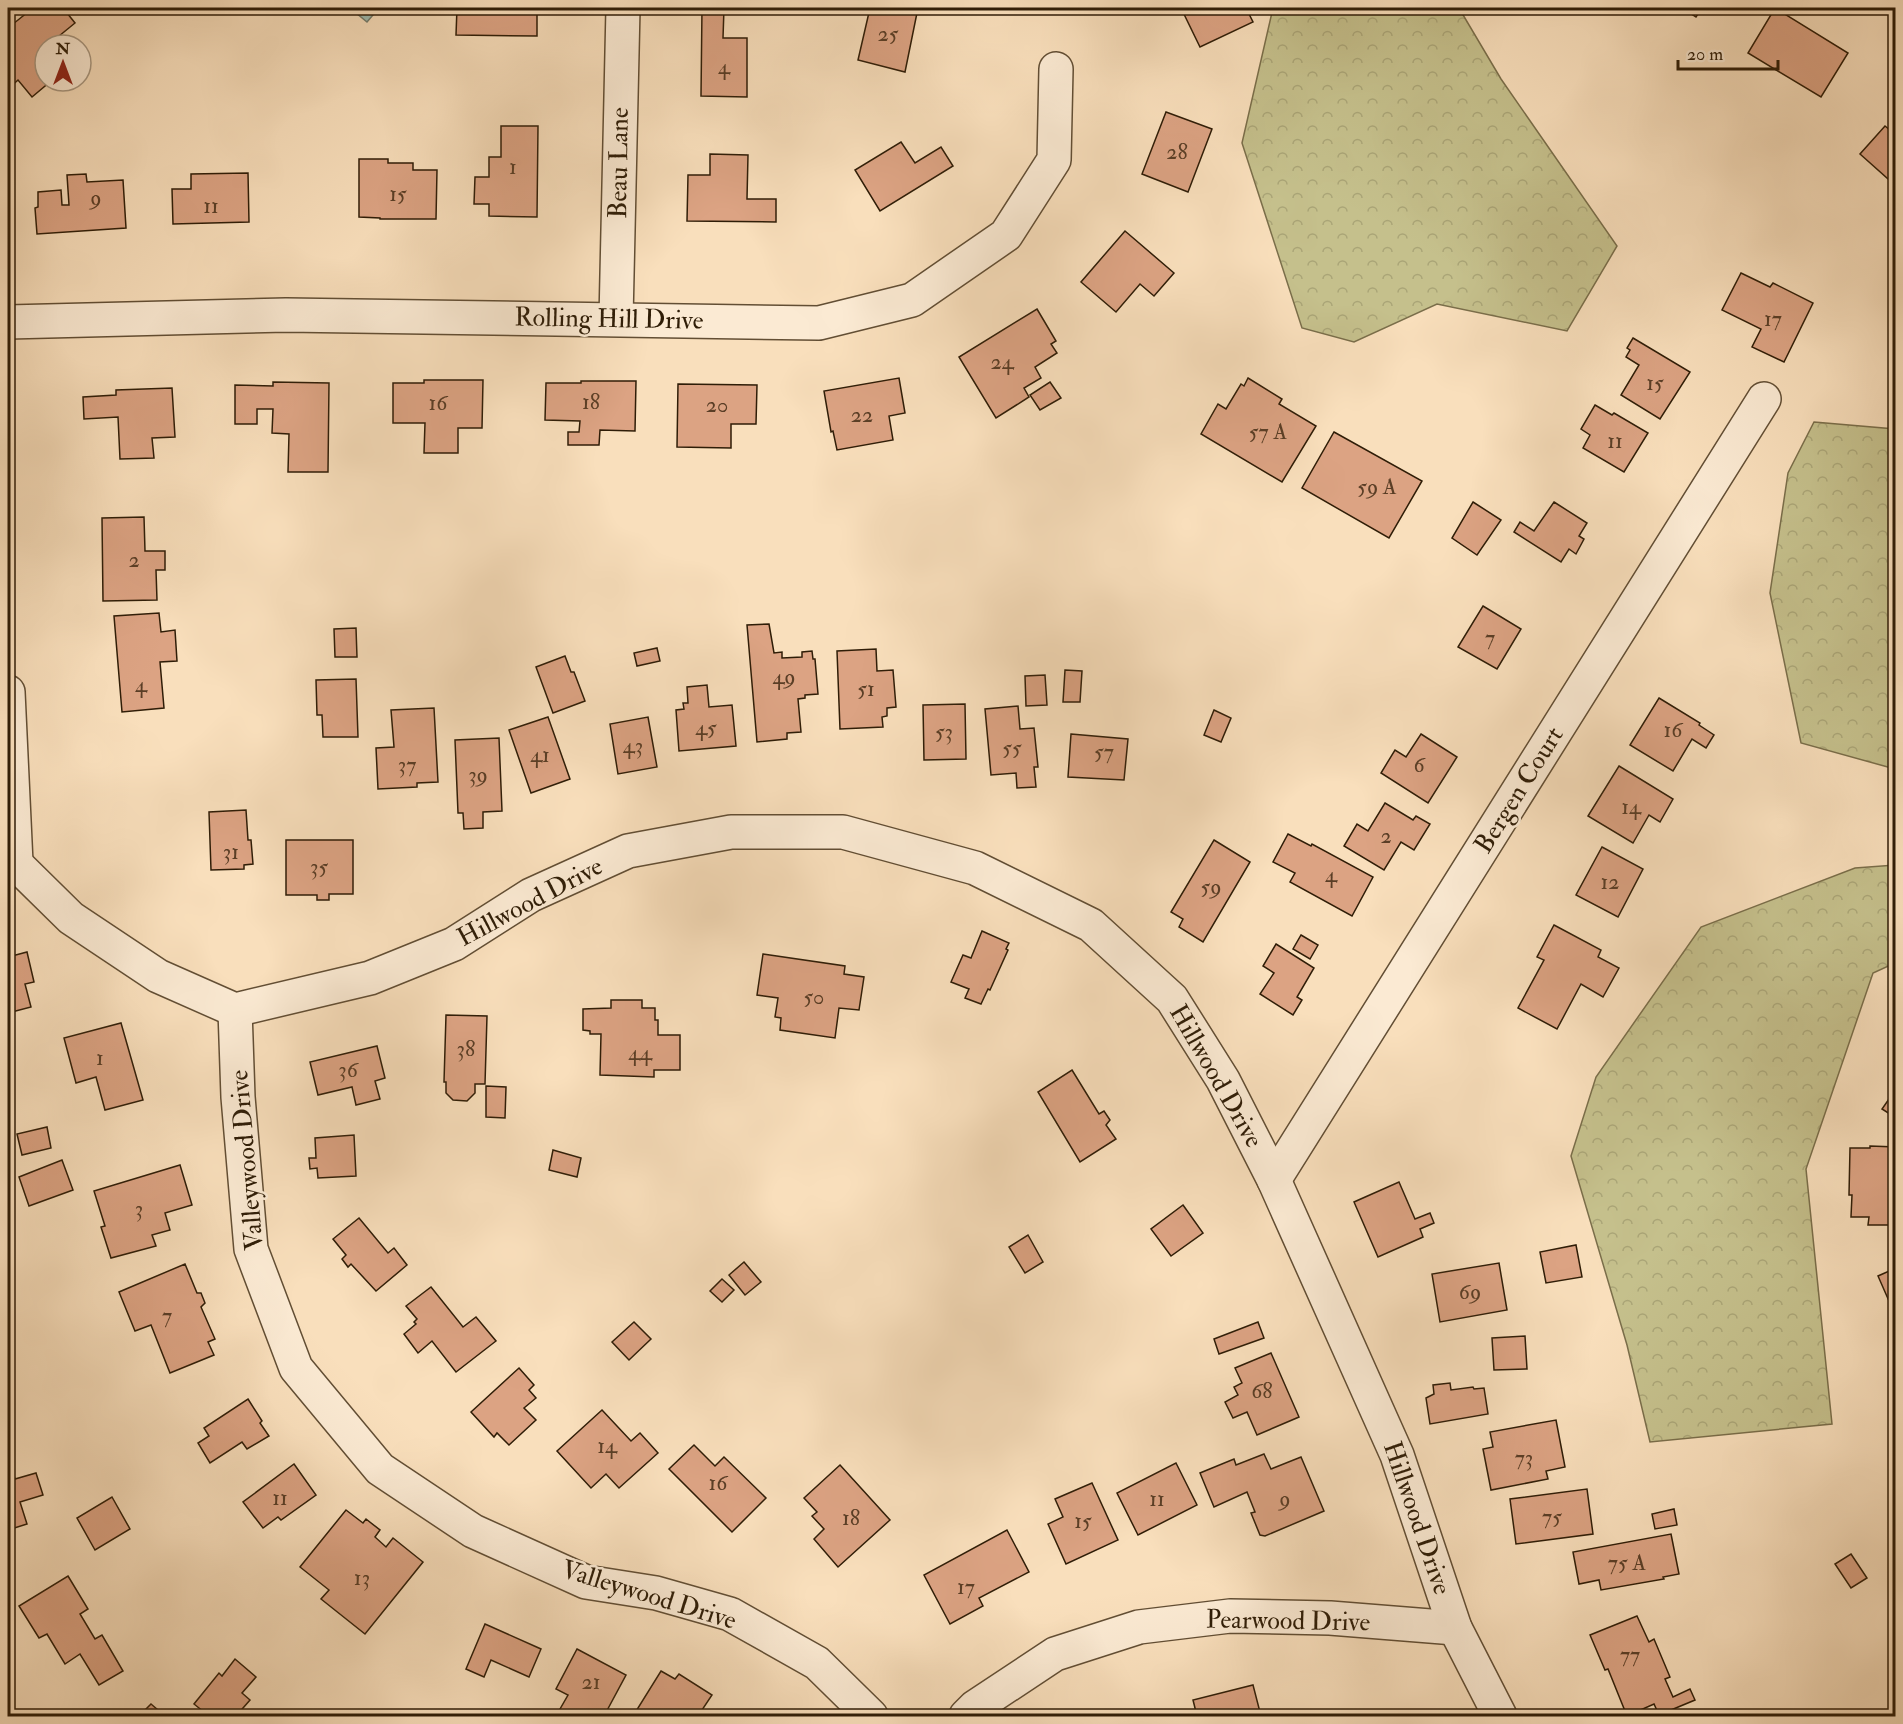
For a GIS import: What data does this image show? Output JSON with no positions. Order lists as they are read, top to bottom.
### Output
{
  "streets": {
    "street": [
      "Beau Lane",
      "Rolling Hill Drive",
      "Bergen Court",
      "Hillwood Drive",
      "Valleywood Drive",
      "Pearwood Drive"
    ]
  },
  "crossings": [
    ["Beau Lane", "Rolling Hill Drive"],
    ["Bergen Court", "Hillwood Drive"],
    ["Hillwood Drive", "Valleywood Drive"],
    ["Hillwood Drive", "Pearwood Drive"]
  ],
  "house_numbers": [
    "25",
    "4",
    "28",
    "1",
    "15",
    "9",
    "11",
    "17",
    "24",
    "15",
    "18",
    "16",
    "20",
    "22",
    "57 A",
    "11",
    "59 A",
    "2",
    "7",
    "49",
    "4",
    "51",
    "45",
    "16",
    "53",
    "43",
    "55",
    "57",
    "41",
    "37",
    "6",
    "39",
    "14",
    "2",
    "31",
    "35",
    "4",
    "12",
    "59",
    "50",
    "38",
    "44",
    "1",
    "36",
    "3",
    "69",
    "7",
    "68",
    "14",
    "73",
    "16",
    "11",
    "11",
    "9",
    "75",
    "18",
    "15",
    "75 A",
    "13",
    "17",
    "77",
    "21"
  ],
  "scale_bar": "20 m",
  "north": "top"
}
